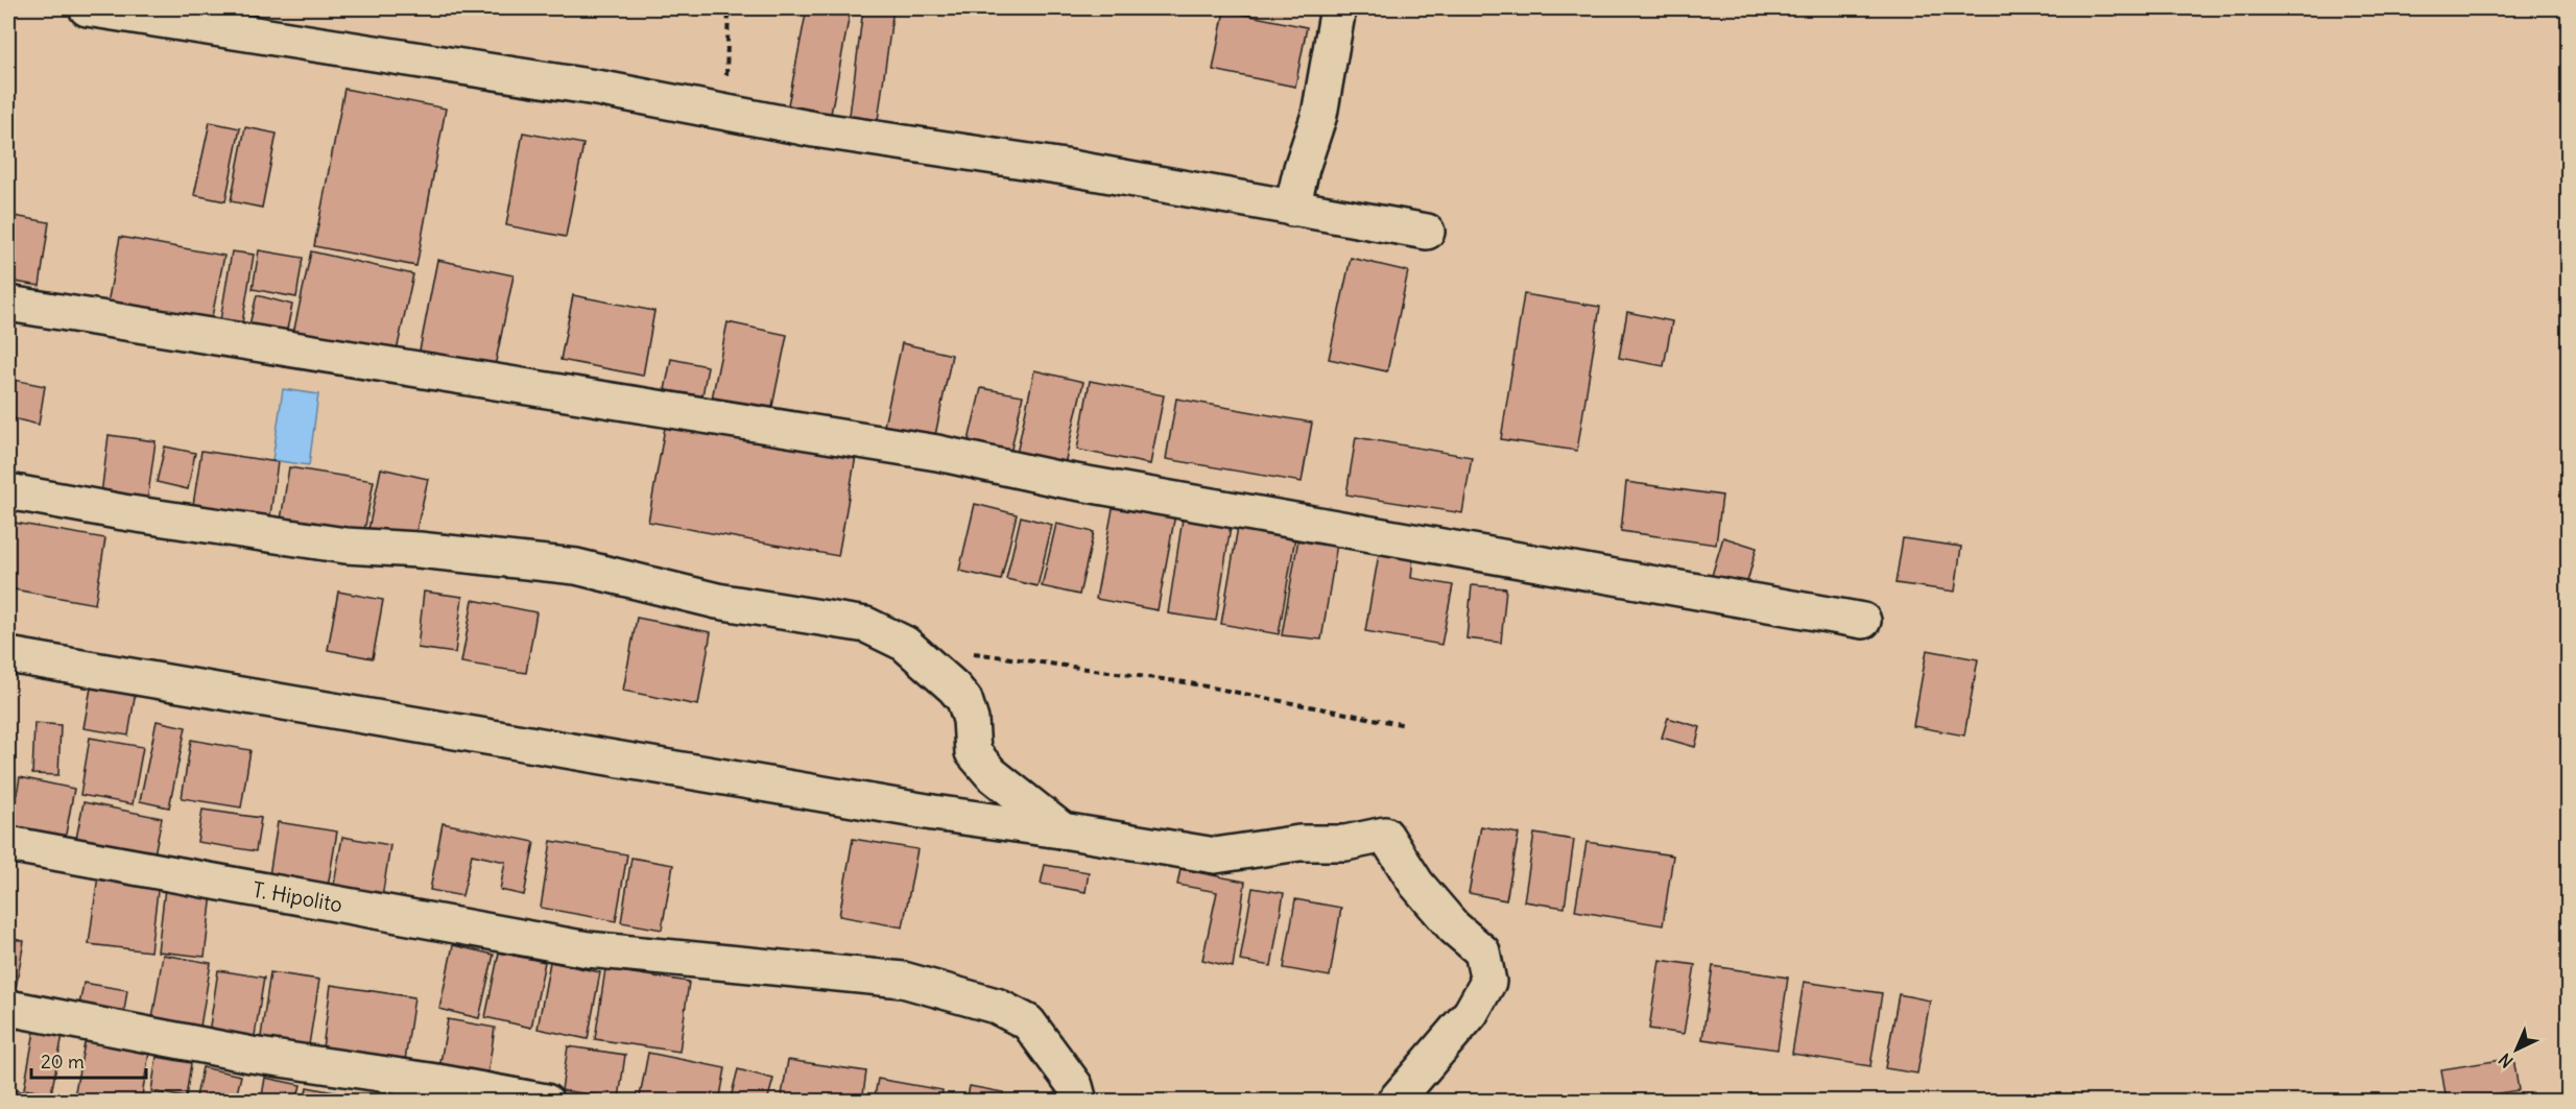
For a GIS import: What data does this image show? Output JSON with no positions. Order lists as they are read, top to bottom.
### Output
{
  "streets": {
    "street": ["T. Hipolito"]
  },
  "scale_bar": "20 m",
  "north": "bottom left"
}
